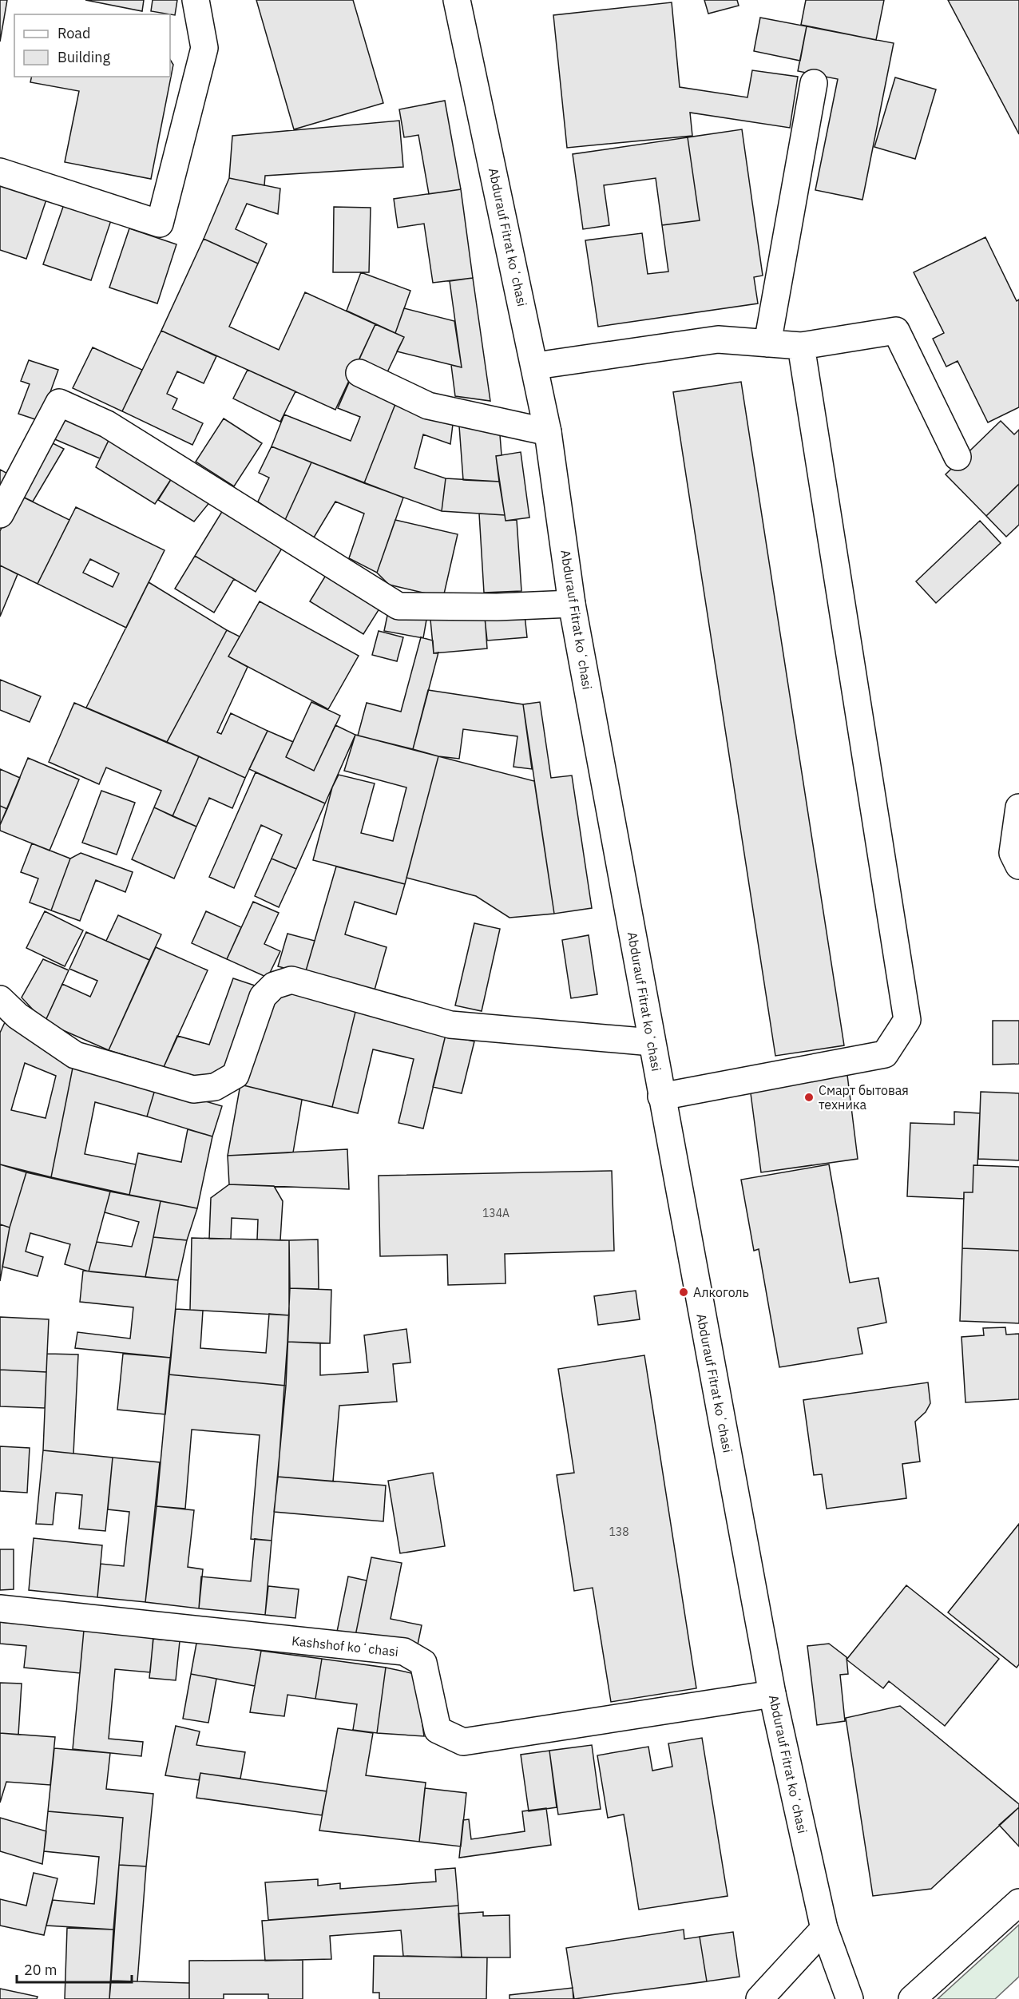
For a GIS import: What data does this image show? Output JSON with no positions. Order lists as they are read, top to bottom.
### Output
{
  "streets": {
    "street": ["Abdurauf Fitrat koʻchasi", "Kashshof koʻchasi"]
  },
  "crossings": [
    ["Abdurauf Fitrat koʻchasi", "Kashshof koʻchasi"]
  ],
  "places": ["Смарт бытовая техника", "Алкоголь"],
  "house_numbers": ["134A", "138"],
  "legend": ["Road", "Building"],
  "scale_bar": "20 m"
}
